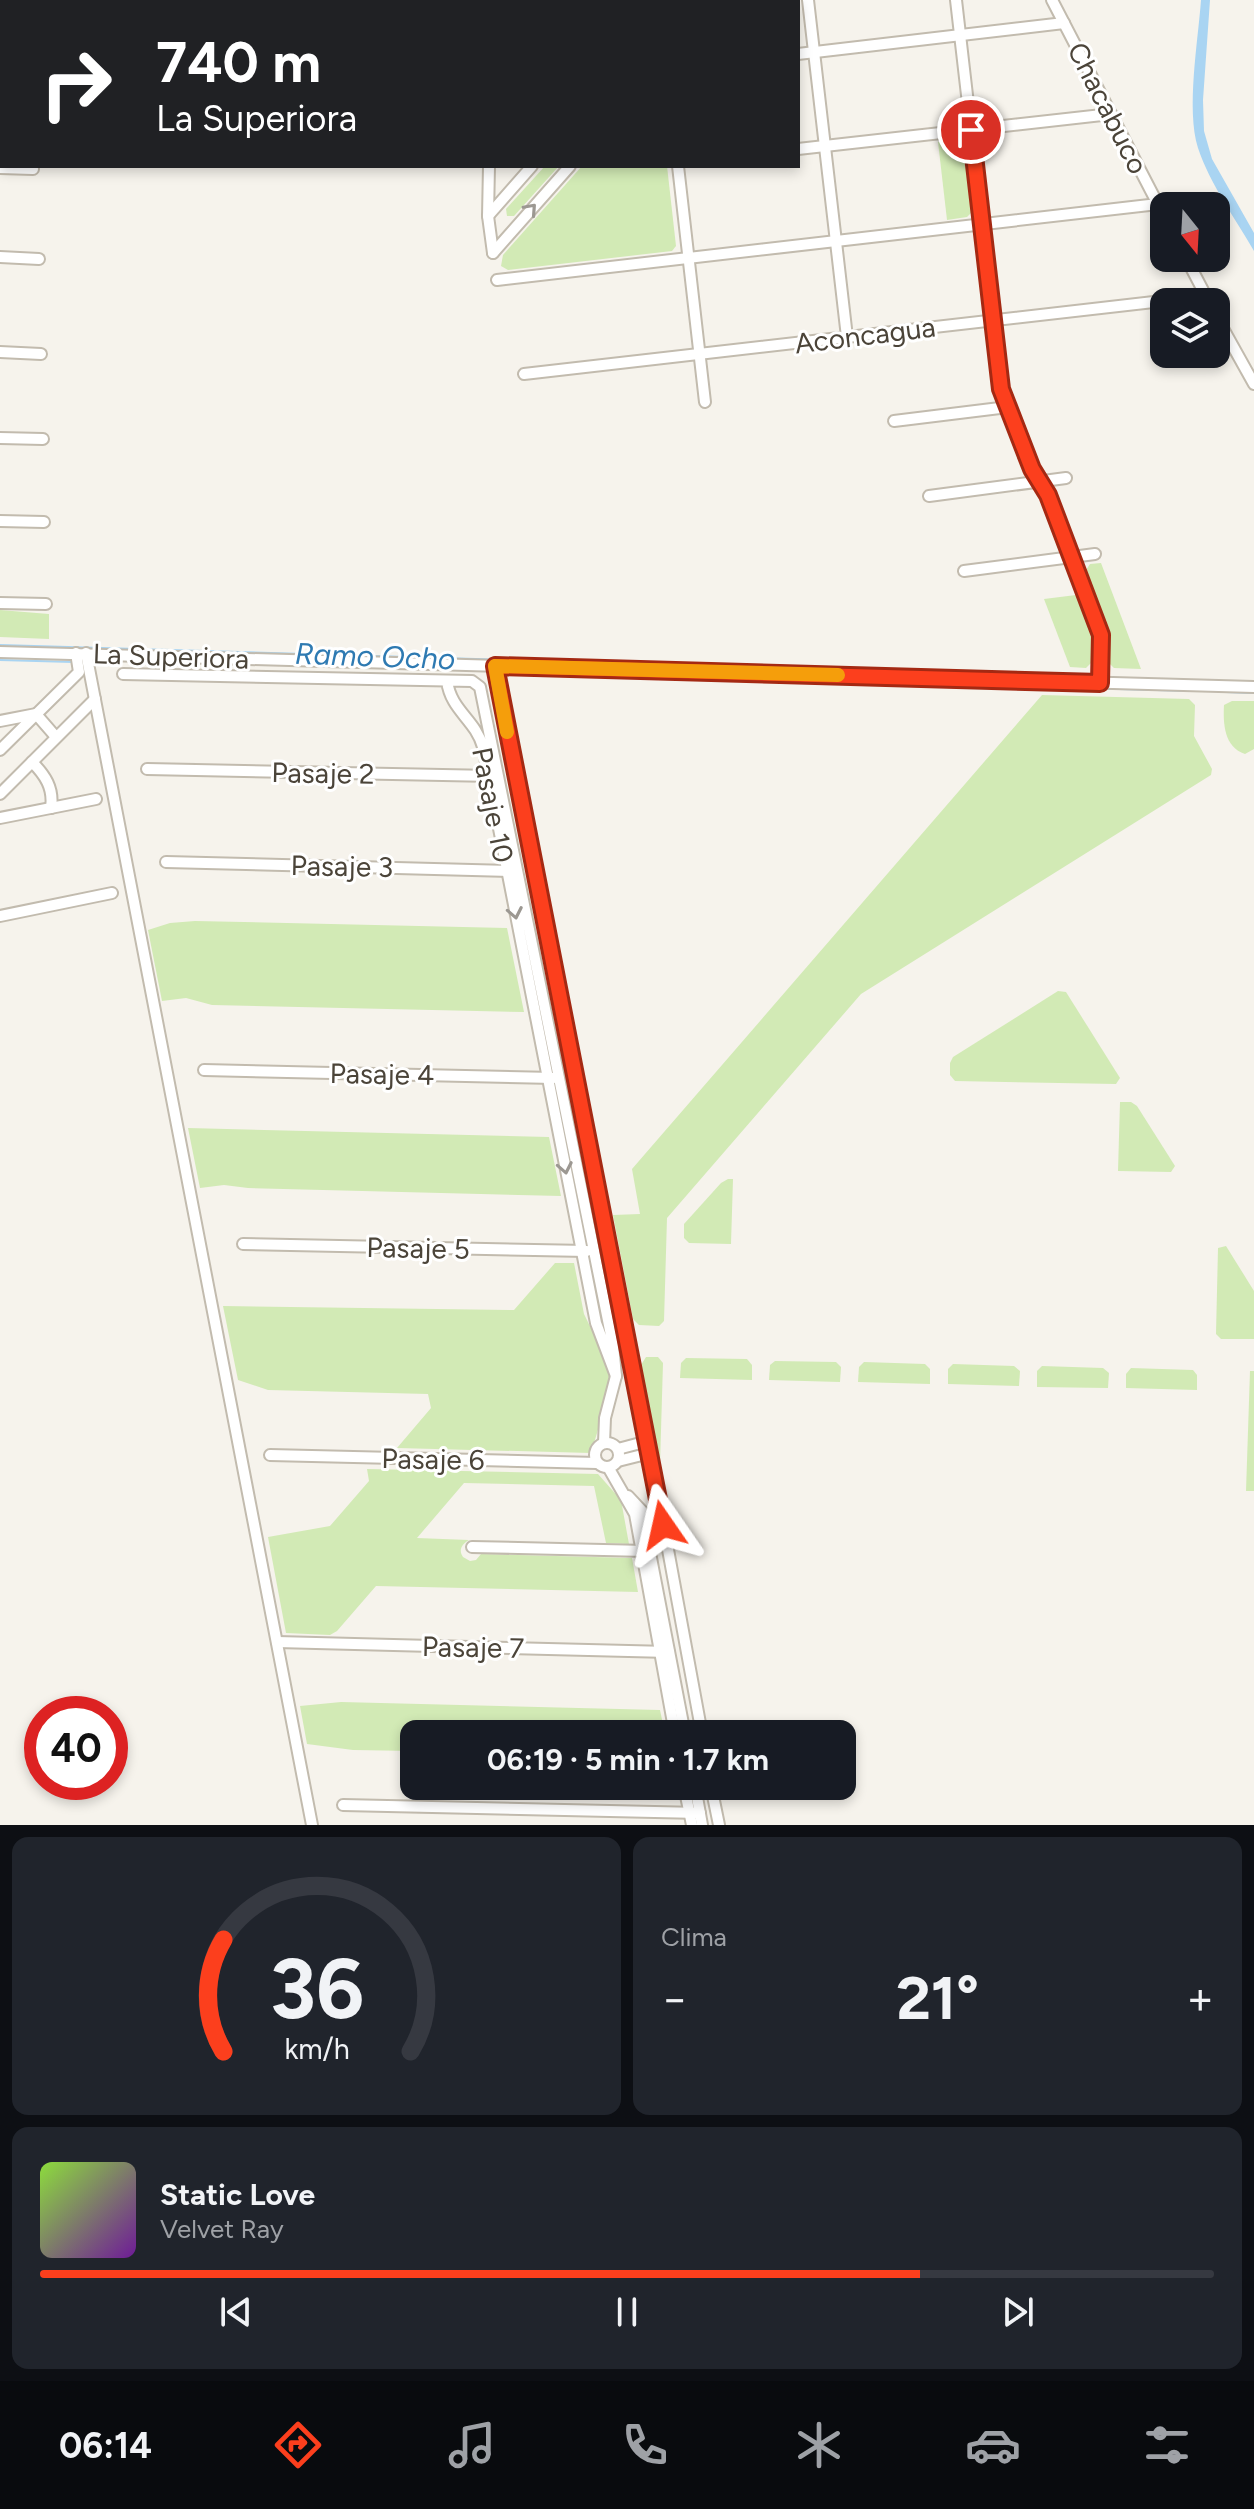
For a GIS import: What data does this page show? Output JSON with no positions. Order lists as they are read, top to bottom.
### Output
{
  "streets": {
    "street": [
      "Chacabuco",
      "Aconcagua",
      "La Superiora",
      "Pasaje 2",
      "Pasaje 10",
      "Pasaje 3",
      "Pasaje 4",
      "Pasaje 5",
      "Pasaje 6",
      "Pasaje 7"
    ]
  },
  "crossings": [
    ["Pasaje 2", "Pasaje 10"],
    ["Pasaje 10", "Pasaje 3"],
    ["Pasaje 10", "Pasaje 4"],
    ["Pasaje 10", "Pasaje 5"],
    ["Pasaje 10", "Pasaje 6"]
  ],
  "water": ["Ramo Ocho"],
  "north": "bottom",
  "page": {
    "turn": ["740 m", "La Superiora"],
    "limit": "40",
    "trip": "06:19 · 5 min · 1.7 km",
    "tile": "Clima",
    "heat": ["−", "21°", "+"],
    "song": ["Static Love", "Velvet Ray"],
    "tabs": "06:14",
    "gauge": ["36", "km/h"]
  }
}
